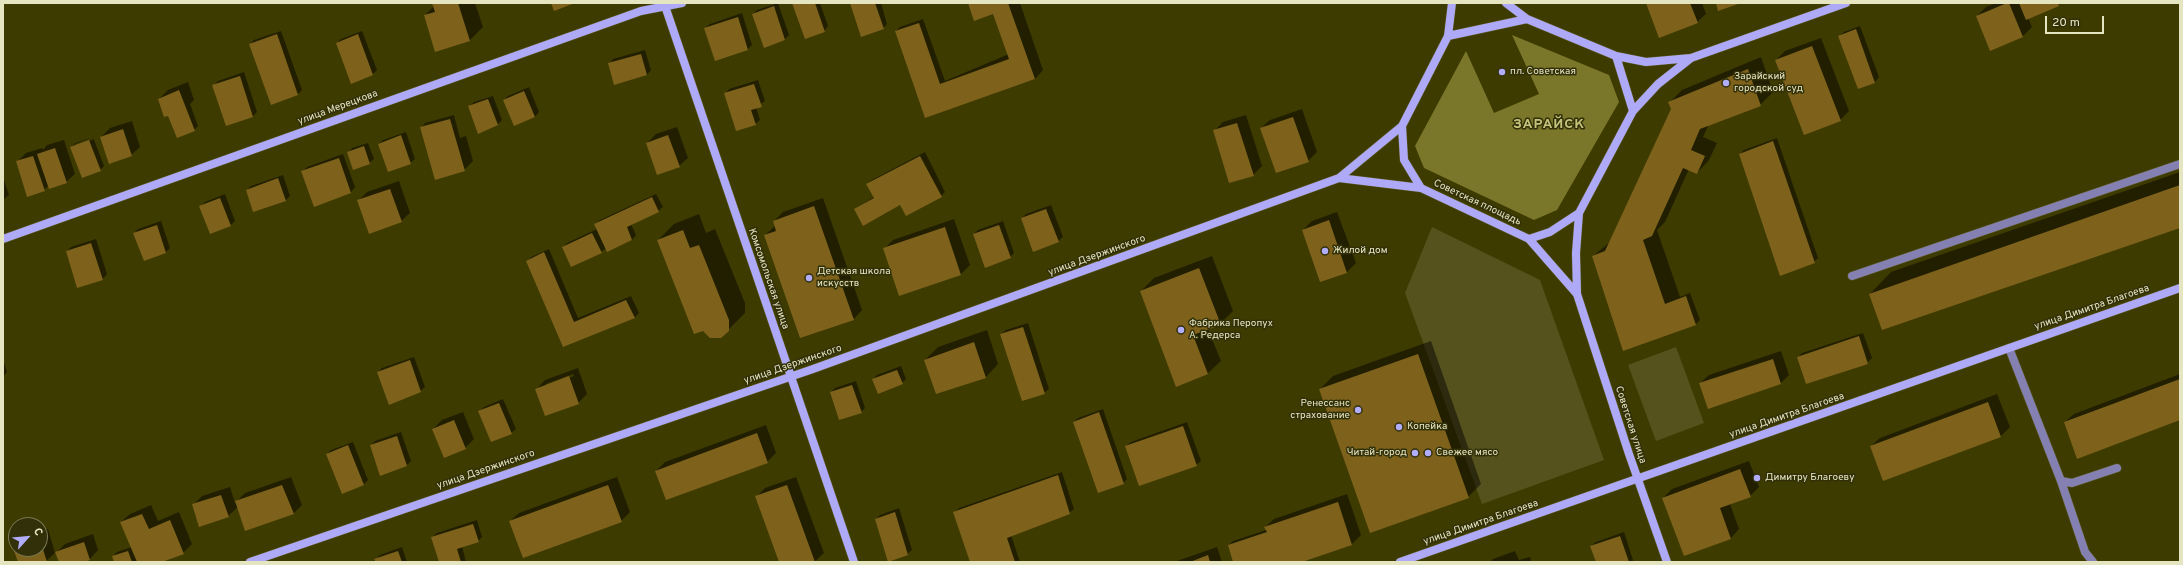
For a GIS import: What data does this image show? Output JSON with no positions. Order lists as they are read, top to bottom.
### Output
{
  "streets": {
    "street": [
      "улица Мерецкова",
      "Советская площадь",
      "улица Дзержинского",
      "Комсомольская улица",
      "улица Димитра Благоева",
      "Советская улица"
    ]
  },
  "crossings": [
    ["улица Мерецкова", "Комсомольская улица"],
    ["Советская площадь", "улица Дзержинского"],
    ["Советская площадь", "Советская улица"],
    ["улица Дзержинского", "Комсомольская улица"],
    ["улица Димитра Благоева", "Советская улица"]
  ],
  "districts": ["ЗАРАЙСК"],
  "places": [
    "пл. Советская",
    "Зарайский городской суд",
    "Жилой дом",
    "Детская школа искусств",
    "Фабрика Перопух А. Редерса",
    "Ренессанс страхование",
    "Копейка",
    "Читай-город",
    "Свежее мясо",
    "Димитру Благоеву"
  ],
  "scale_bar": "20 m",
  "north": "top right"
}
